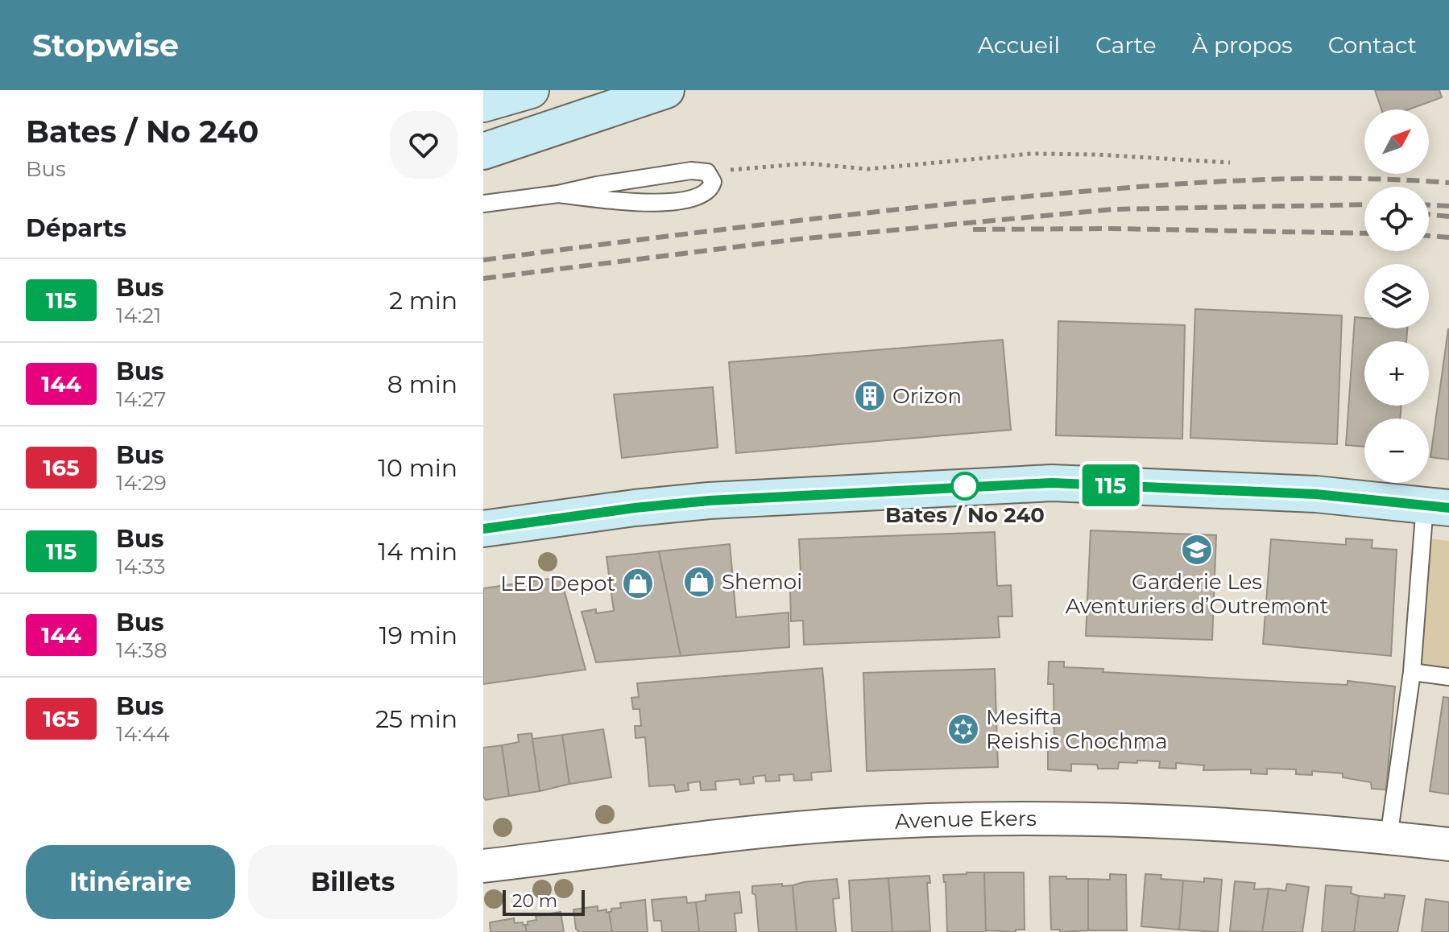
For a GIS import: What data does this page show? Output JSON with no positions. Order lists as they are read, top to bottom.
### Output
{
  "streets": {
    "street": ["Avenue Ekers"]
  },
  "places": {
    "building": ["Orizon"],
    "other": ["Bates / No 240"],
    "school or university": ["Garderie Les Aventuriers d’Outremont"],
    "shop": ["Shemoi", "LED Depot"],
    "synagogue": ["Mesifta Reishis Chochma"]
  },
  "lines": ["bus line 115"],
  "scale_bar": "20 m",
  "north": "top right",
  "page": {
    "header": "Stopwise",
    "nav": [
      "Accueil",
      "Carte",
      "À propos",
      "Contact"
    ],
    "heading": [
      ["Bates / No 240", "Bus"],
      "Départs"
    ],
    "on_map": "115",
    "map_buttons": ["+", "−"],
    "list": [
      {
        "mark": "115",
        "name": "Bus",
        "note": "14:21",
        "value": "2 min"
      },
      {
        "mark": "144",
        "name": "Bus",
        "note": "14:27",
        "value": "8 min"
      },
      {
        "mark": "165",
        "name": "Bus",
        "note": "14:29",
        "value": "10 min"
      },
      {
        "mark": "115",
        "name": "Bus",
        "note": "14:33",
        "value": "14 min"
      },
      {
        "mark": "144",
        "name": "Bus",
        "note": "14:38",
        "value": "19 min"
      },
      {
        "mark": "165",
        "name": "Bus",
        "note": "14:44",
        "value": "25 min"
      }
    ],
    "buttons": ["Itinéraire", "Billets"],
    "scale": "20 m"
  }
}
